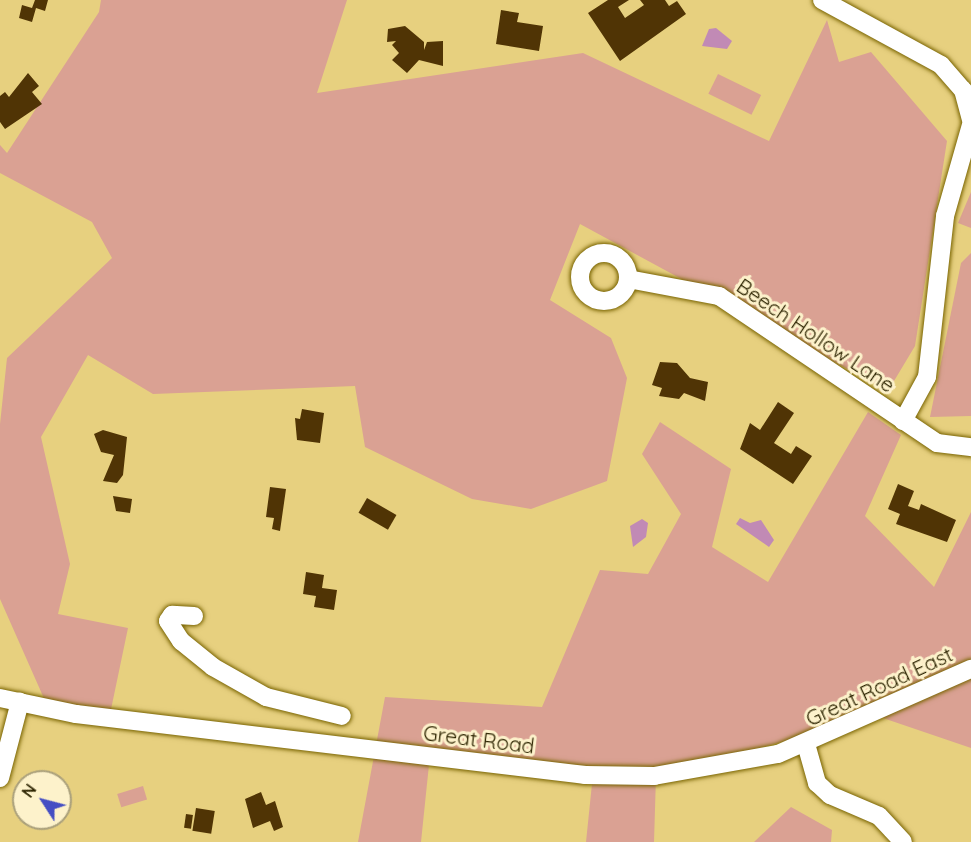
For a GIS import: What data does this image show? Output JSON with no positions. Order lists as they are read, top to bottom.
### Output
{
  "streets": {
    "street": ["Beech Hollow Lane", "Great Road East", "Great Road"]
  },
  "crossings": [
    ["Great Road East", "Great Road"]
  ],
  "north": "top left"
}
